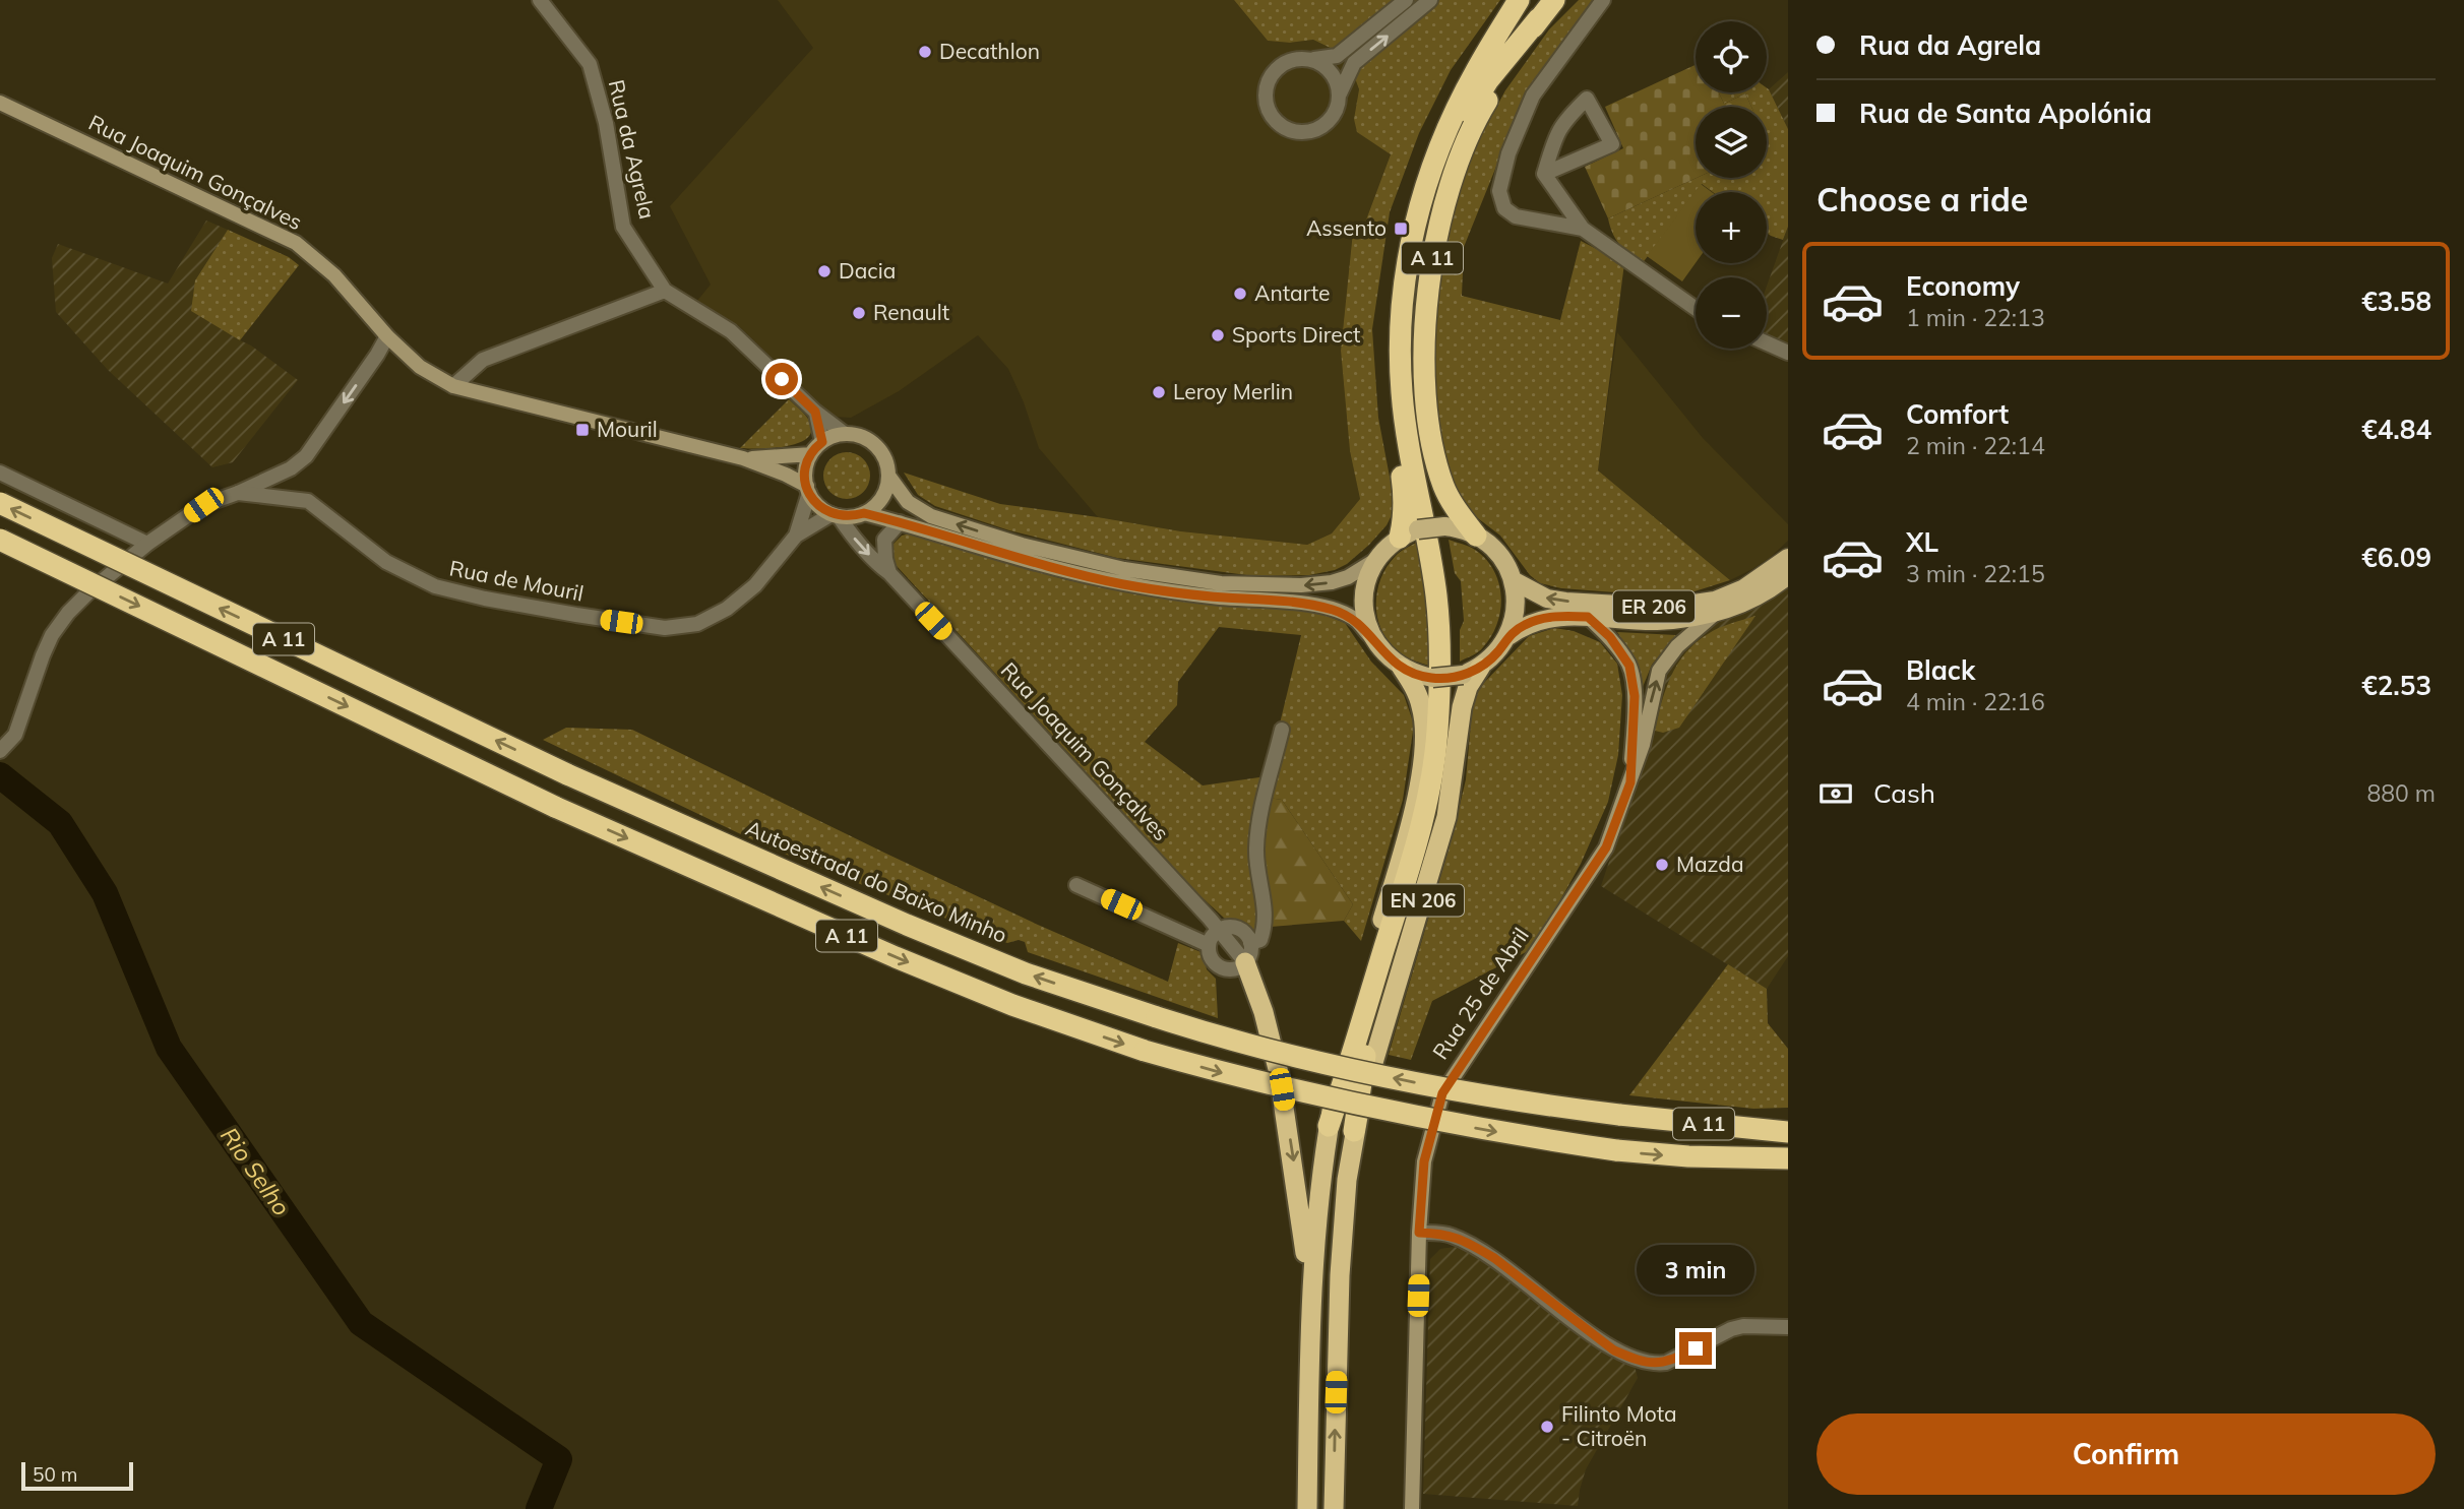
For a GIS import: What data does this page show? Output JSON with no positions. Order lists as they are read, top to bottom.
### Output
{
  "streets": {
    "highway": ["A 11", "Autoestrada do Baixo Minho", "EN 206"],
    "main road": ["Rua Joaquim Gonçalves", "ER 206", "Rua 25 de Abril"],
    "street": ["Rua da Agrela", "Rua de Mouril"]
  },
  "crossings": [
    ["Rua da Agrela", "Rua Joaquim Gonçalves"],
    ["Rua da Agrela", "Rua de Mouril"],
    ["Rua Joaquim Gonçalves", "Rua de Mouril"],
    ["A 11", "ER 206"],
    ["A 11", "Autoestrada do Baixo Minho"],
    ["A 11", "EN 206"],
    ["A 11", "Rua 25 de Abril"],
    ["ER 206", "EN 206"],
    ["ER 206", "Rua 25 de Abril"],
    ["EN 206", "Rua 25 de Abril"]
  ],
  "water": ["Rio Selho"],
  "places": {
    "other": [
      "Decathlon",
      "Dacia",
      "Antarte",
      "Renault",
      "Sports Direct",
      "Leroy Merlin",
      "Mazda",
      "Filinto Mota - Citroën"
    ],
    "transit": ["Assento", "Mouril"]
  },
  "scale_bar": "50 m",
  "page": {
    "banner": ["Rua da Agrela", "Rua de Santa Apolónia"],
    "map_buttons": ["+", "−"],
    "heading": "Choose a ride",
    "list": [
      {
        "name": "Economy",
        "note": "1 min · 22:13",
        "value": "€3.58"
      },
      {
        "name": "Comfort",
        "note": "2 min · 22:14",
        "value": "€4.84"
      },
      {
        "name": "XL",
        "note": "3 min · 22:15",
        "value": "€6.09"
      },
      {
        "name": "Black",
        "note": "4 min · 22:16",
        "value": "€2.53"
      }
    ],
    "pay": ["Cash", "880 m"],
    "bubble": "3 min",
    "buttons": "Confirm",
    "scale": "50 m"
  }
}
